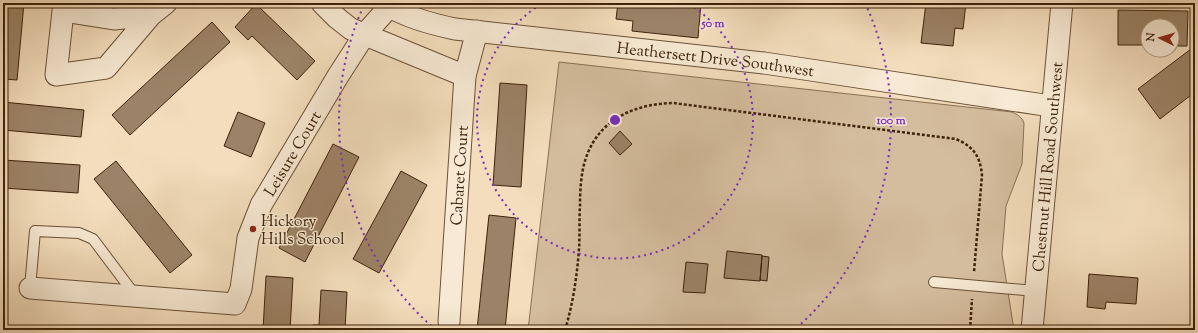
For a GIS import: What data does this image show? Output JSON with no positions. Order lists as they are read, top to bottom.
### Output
{
  "streets": {
    "street": [
      "Heathersett Drive Southwest",
      "Leisure Court",
      "Chestnut Hill Road Southwest",
      "Cabaret Court"
    ]
  },
  "crossings": [
    ["Heathersett Drive Southwest", "Leisure Court"],
    ["Heathersett Drive Southwest", "Chestnut Hill Road Southwest"],
    ["Heathersett Drive Southwest", "Cabaret Court"]
  ],
  "places": ["Hickory Hills School"],
  "north": "left",
  "rings": ["50 m", "100 m"]
}
